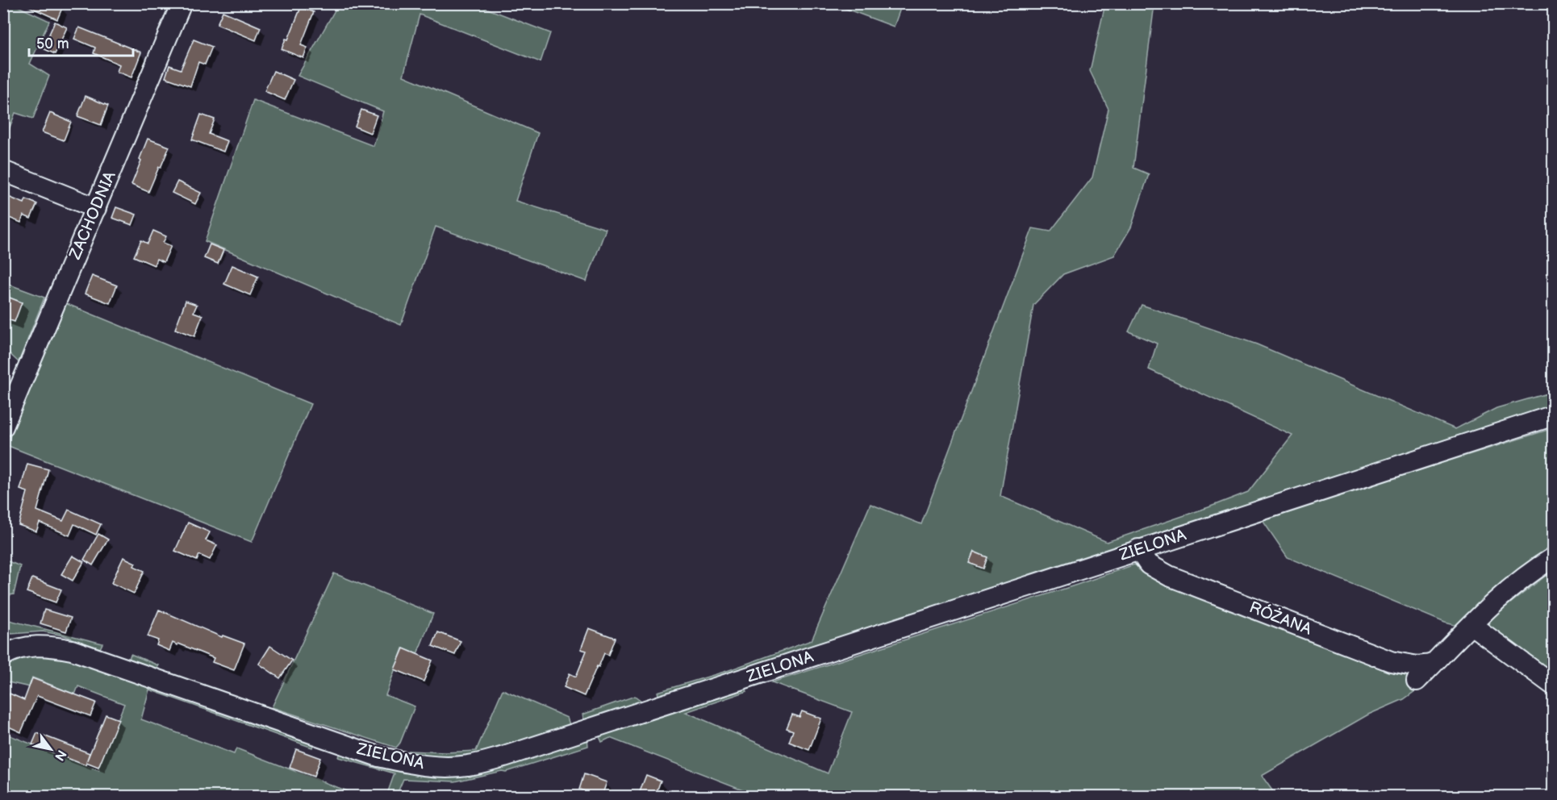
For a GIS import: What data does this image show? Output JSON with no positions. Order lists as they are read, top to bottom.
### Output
{
  "streets": {
    "street": ["ZACHODNIA", "ZIELONA", "RÓŻANA"]
  },
  "crossings": [
    ["ZIELONA", "RÓŻANA"]
  ],
  "scale_bar": "50 m",
  "north": "bottom right"
}
